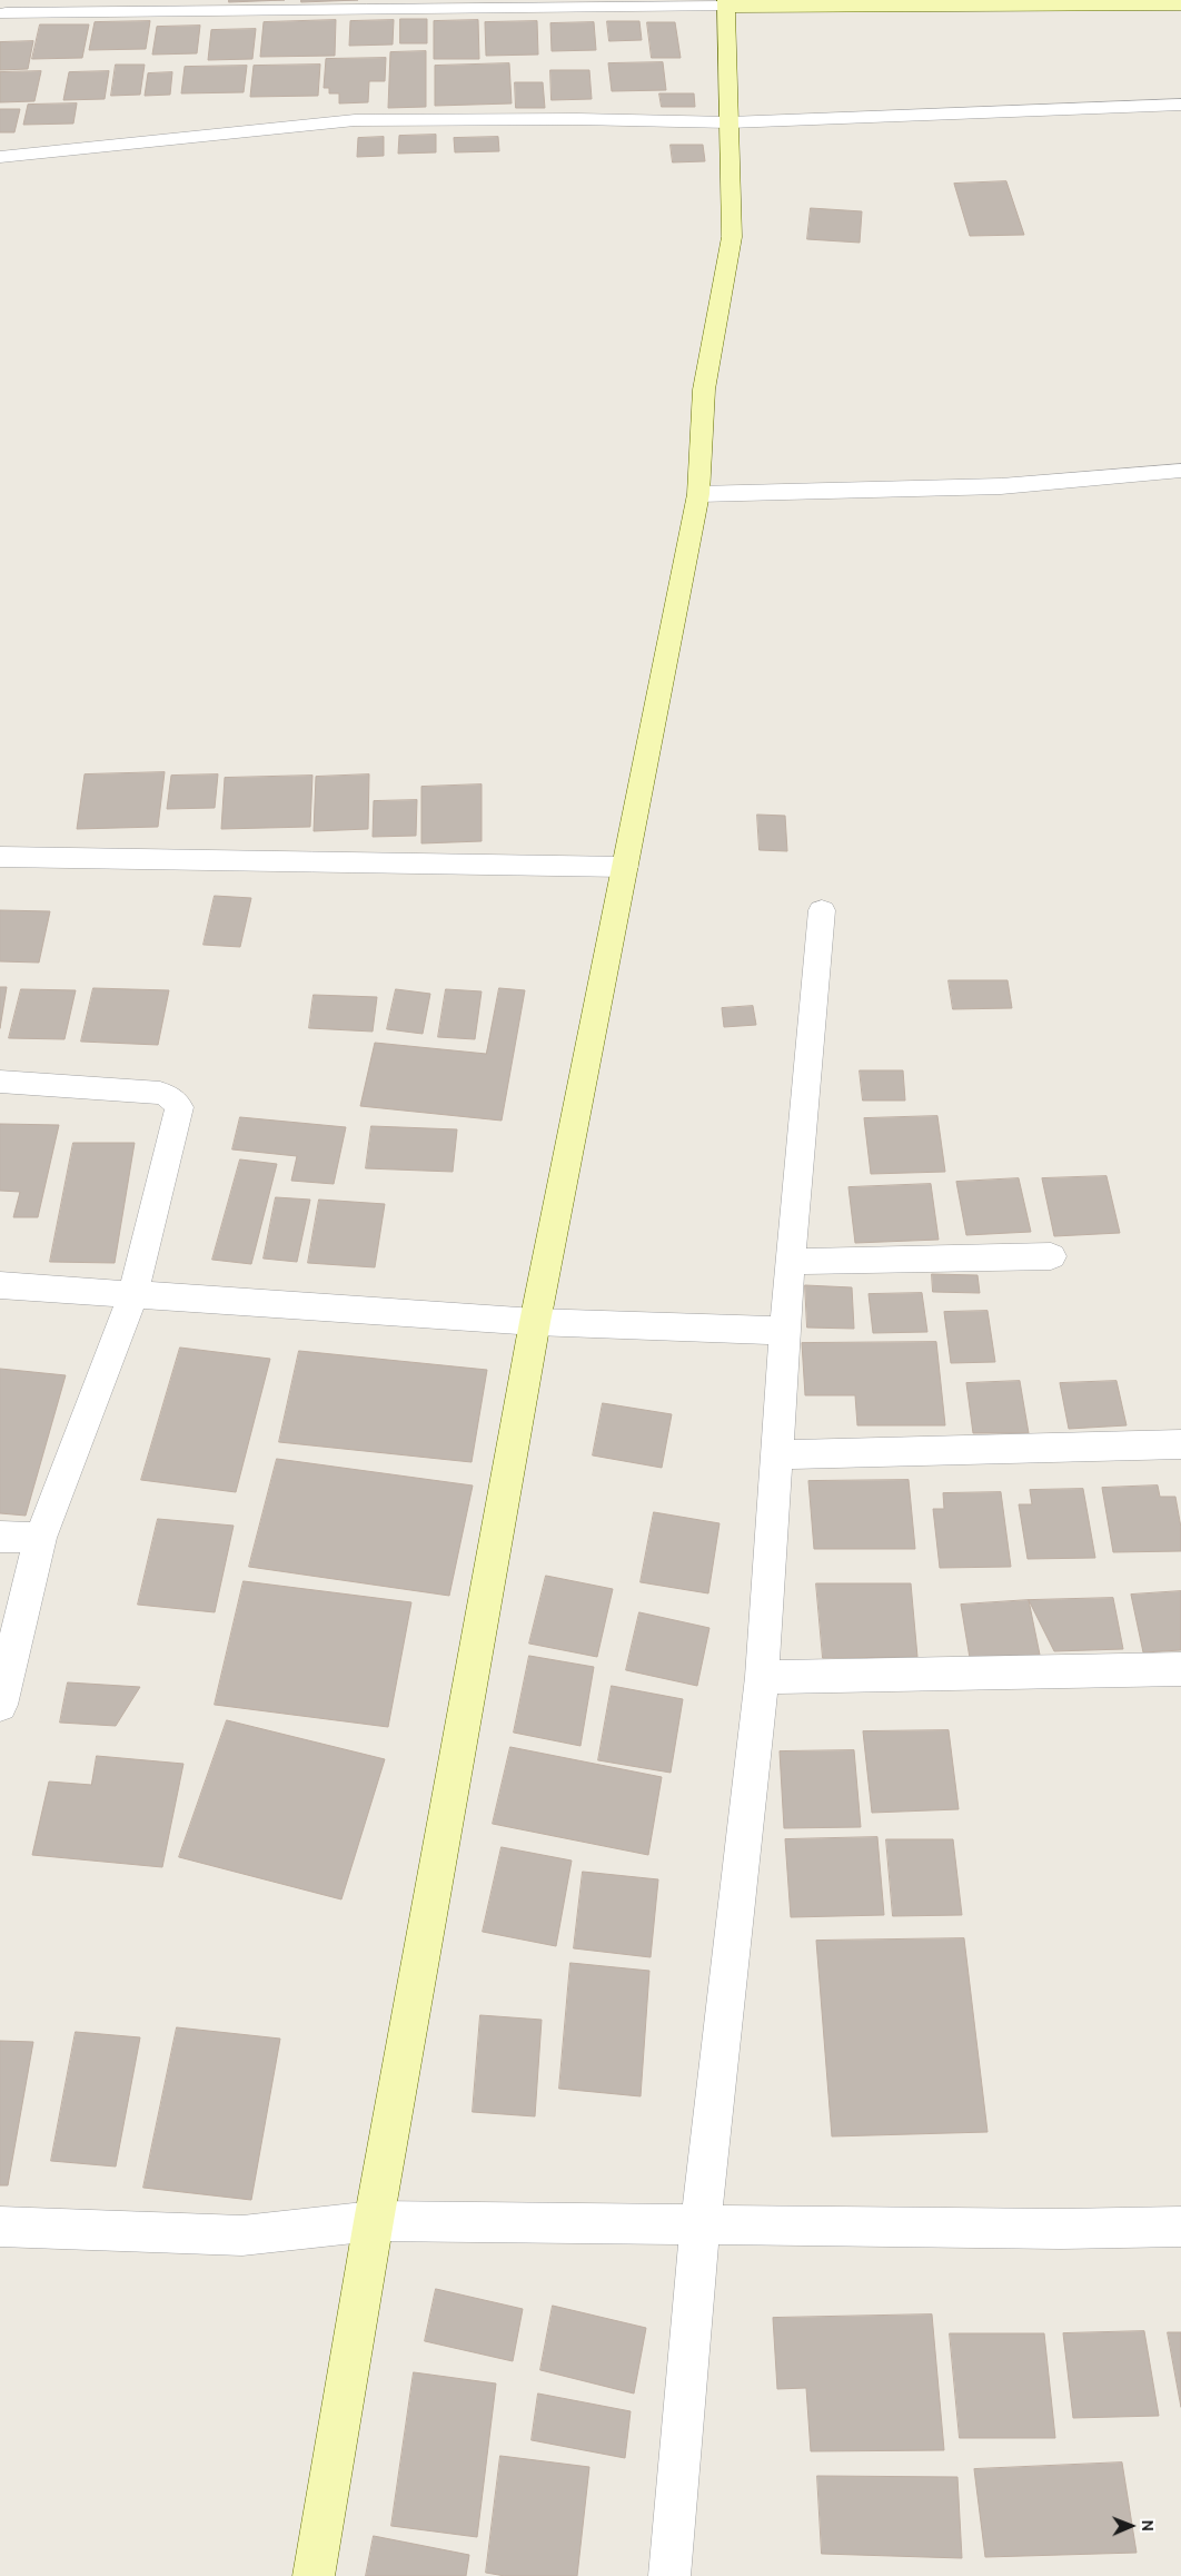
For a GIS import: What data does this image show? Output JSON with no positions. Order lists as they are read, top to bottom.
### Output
{
  "north": "right"
}
